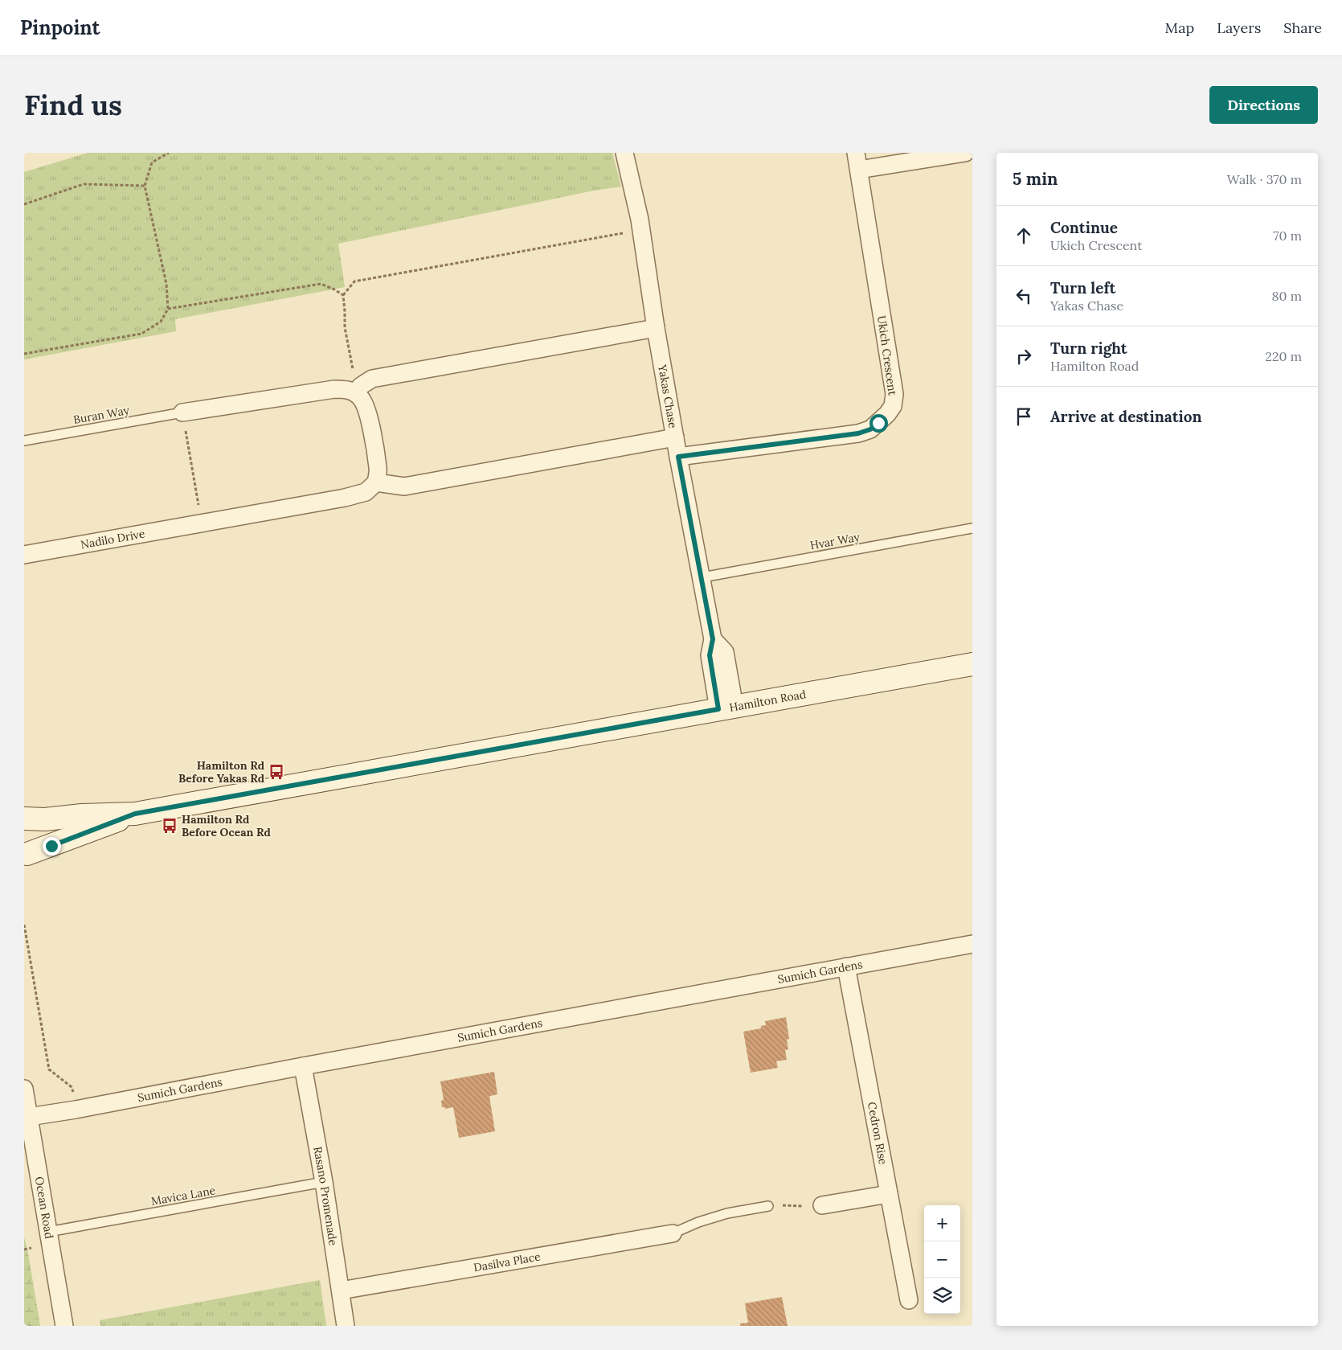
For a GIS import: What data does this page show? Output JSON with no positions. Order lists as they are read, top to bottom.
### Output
{
  "streets": {
    "main road": ["Hamilton Road"],
    "street": [
      "Ukich Crescent",
      "Yakas Chase",
      "Nadilo Drive",
      "Sumich Gardens",
      "Cedron Rise",
      "Rasano Promenade",
      "Ocean Road",
      "Dasilva Place"
    ],
    "lane": ["Buran Way", "Hvar Way", "Mavica Lane"]
  },
  "crossings": [
    ["Ukich Crescent", "Yakas Chase"],
    ["Yakas Chase", "Hvar Way"],
    ["Yakas Chase", "Hamilton Road"],
    ["Sumich Gardens", "Cedron Rise"],
    ["Sumich Gardens", "Rasano Promenade"],
    ["Sumich Gardens", "Ocean Road"],
    ["Mavica Lane", "Rasano Promenade"],
    ["Mavica Lane", "Ocean Road"],
    ["Rasano Promenade", "Dasilva Place"]
  ],
  "places": {
    "bus stop": ["Hamilton Rd Before Yakas Rd", "Hamilton Rd Before Ocean Rd"]
  },
  "page": {
    "header": "Pinpoint",
    "nav": ["Map", "Layers", "Share"],
    "buttons": "Directions",
    "title": "Find us",
    "heading": ["5 min", "Walk · 370 m"],
    "list": [
      ["Continue", "Ukich Crescent", "70 m"],
      ["Turn left", "Yakas Chase", "80 m"],
      ["Turn right", "Hamilton Road", "220 m"],
      "Arrive at destination"
    ],
    "map_buttons": ["+", "−"]
  }
}
